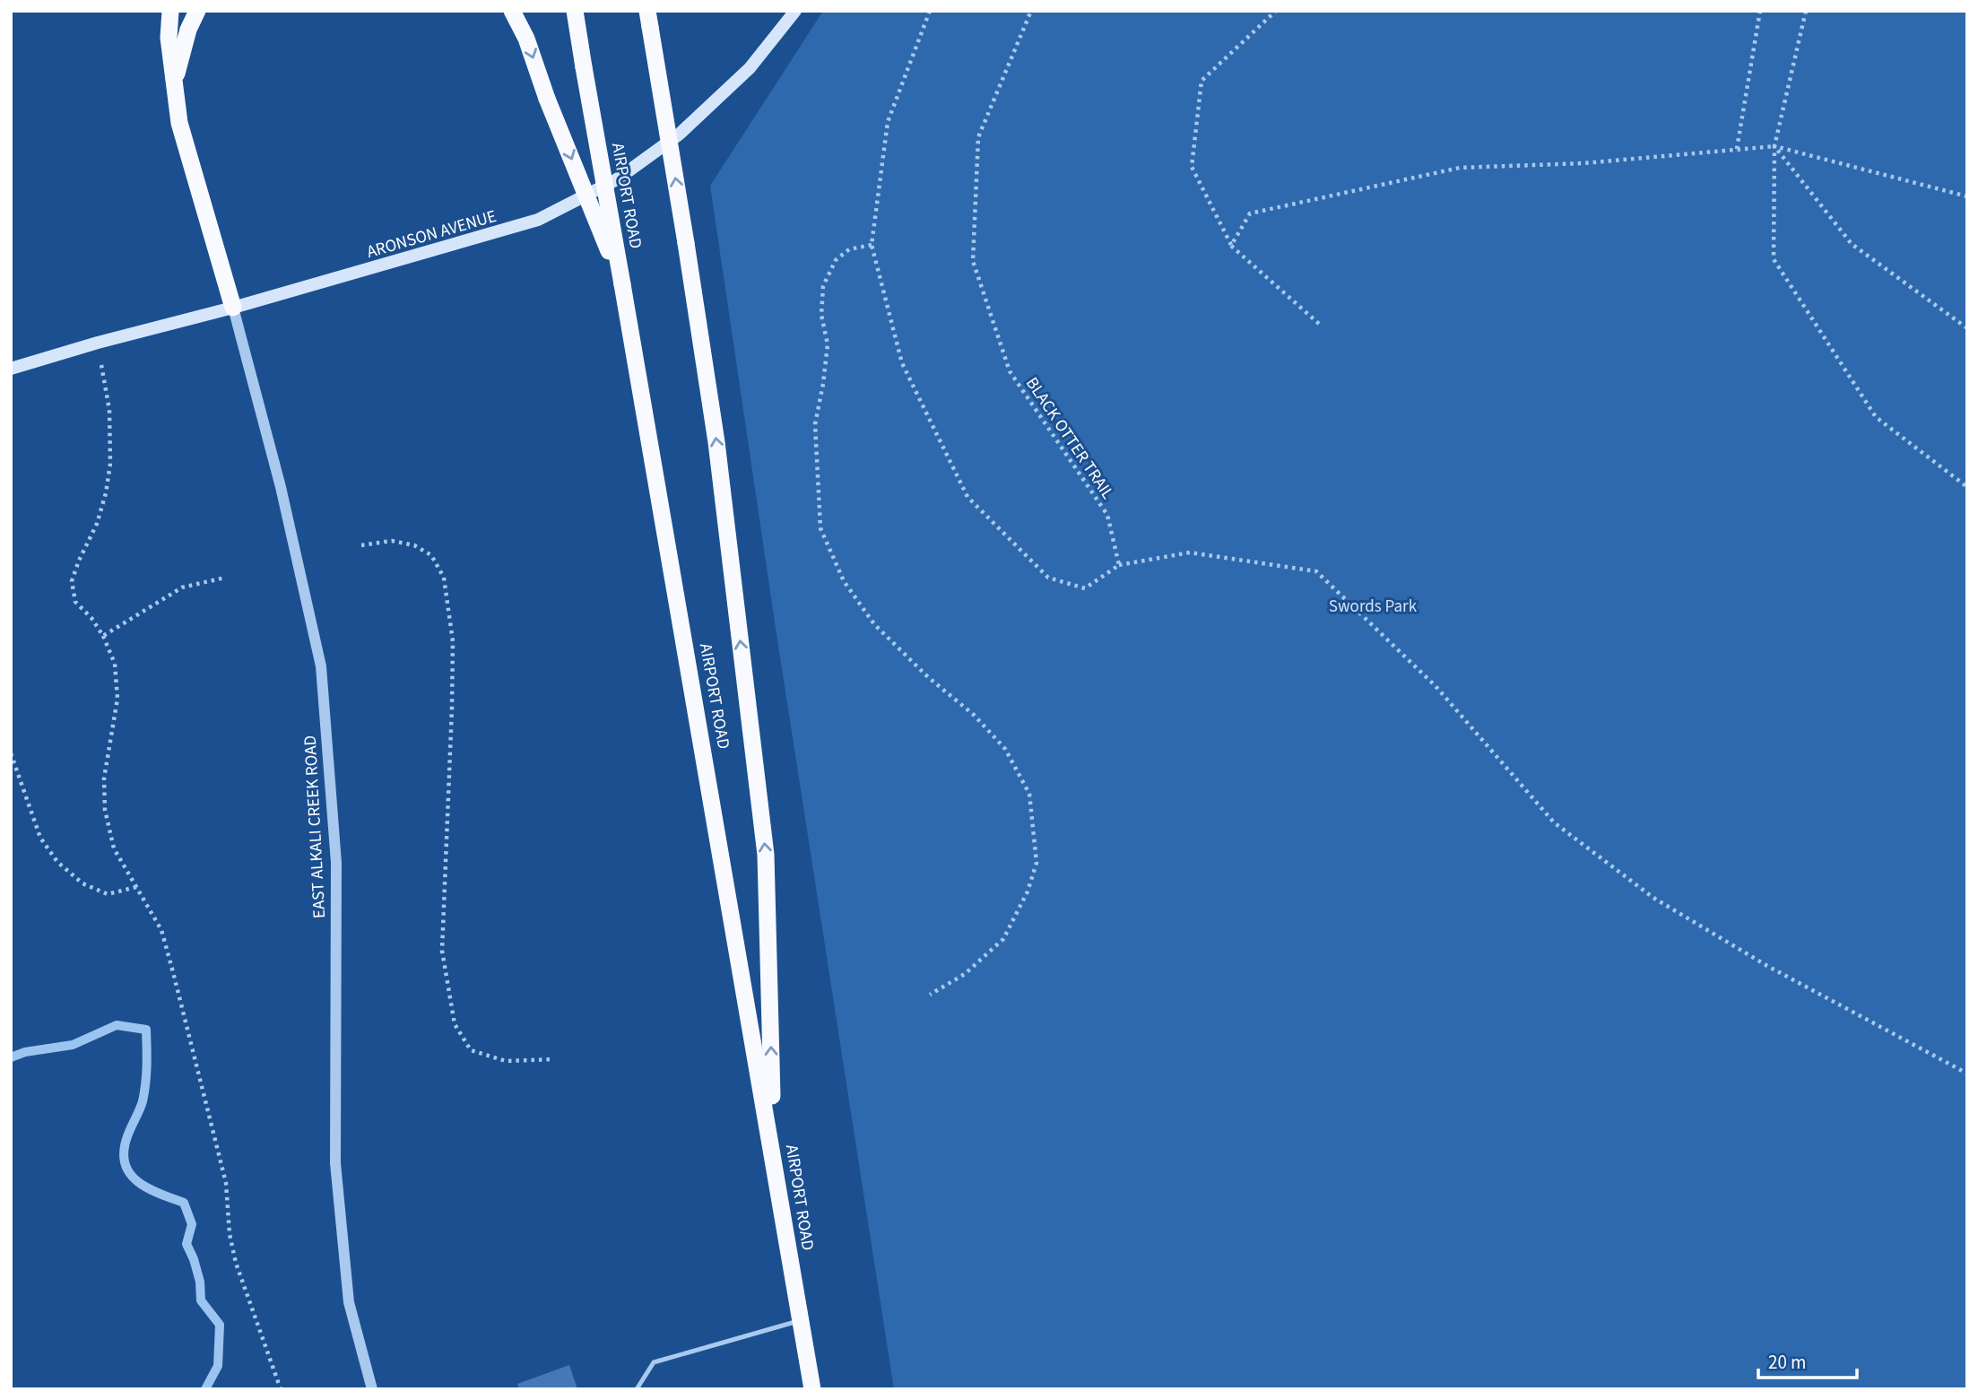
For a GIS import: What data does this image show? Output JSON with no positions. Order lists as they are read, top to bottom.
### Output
{
  "streets": {
    "highway": ["AIRPORT ROAD"],
    "main road": ["ARONSON AVENUE"],
    "street": ["EAST ALKALI CREEK ROAD"],
    "path": ["BLACK OTTER TRAIL"]
  },
  "crossings": [
    ["ARONSON AVENUE", "EAST ALKALI CREEK ROAD"]
  ],
  "parks": ["Swords Park"],
  "scale_bar": "20 m"
}
